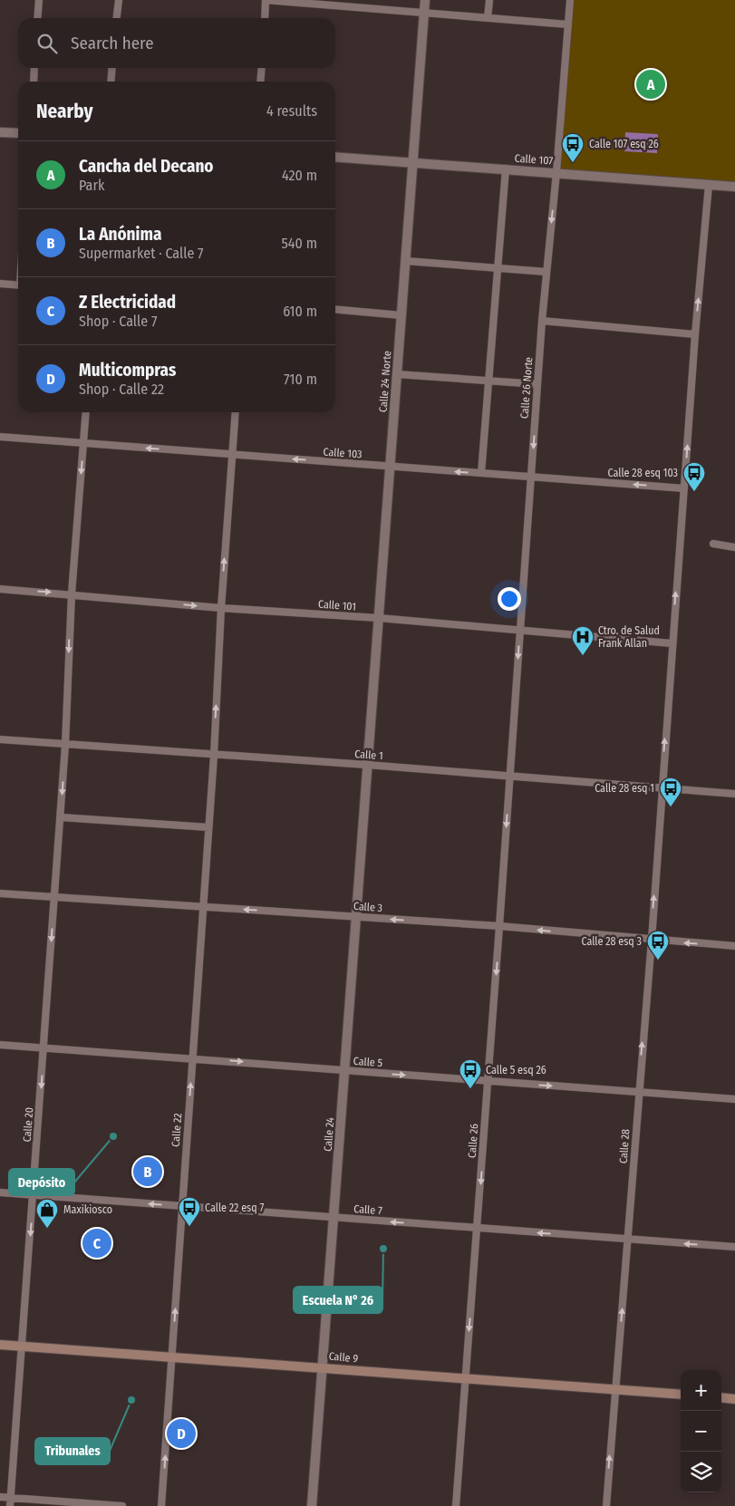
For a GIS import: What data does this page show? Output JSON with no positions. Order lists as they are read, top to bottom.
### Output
{
  "streets": {
    "main road": ["Calle 9"],
    "street": [
      "Calle 107",
      "Calle 24 Norte",
      "Calle 26 Norte",
      "Calle 103",
      "Calle 101",
      "Calle 1",
      "Calle 3",
      "Calle 5",
      "Calle 20",
      "Calle 22",
      "Calle 24",
      "Calle 26",
      "Calle 28",
      "Calle 7"
    ]
  },
  "crossings": [
    ["Calle 107", "Calle 24 Norte"],
    ["Calle 107", "Calle 26 Norte"],
    ["Calle 107", "Calle 28"],
    ["Calle 24 Norte", "Calle 103"],
    ["Calle 24 Norte", "Calle 101"],
    ["Calle 24 Norte", "Calle 1"],
    ["Calle 24 Norte", "Calle 24"],
    ["Calle 26 Norte", "Calle 103"],
    ["Calle 26 Norte", "Calle 101"],
    ["Calle 26 Norte", "Calle 1"],
    ["Calle 26 Norte", "Calle 26"],
    ["Calle 103", "Calle 20"],
    ["Calle 103", "Calle 22"],
    ["Calle 103", "Calle 28"],
    ["Calle 101", "Calle 20"],
    ["Calle 101", "Calle 22"],
    ["Calle 101", "Calle 28"],
    ["Calle 1", "Calle 20"],
    ["Calle 1", "Calle 22"],
    ["Calle 1", "Calle 24"],
    ["Calle 1", "Calle 26"],
    ["Calle 1", "Calle 28"],
    ["Calle 3", "Calle 20"],
    ["Calle 3", "Calle 22"],
    ["Calle 3", "Calle 24"],
    ["Calle 3", "Calle 26"],
    ["Calle 3", "Calle 28"],
    ["Calle 5", "Calle 20"],
    ["Calle 5", "Calle 22"],
    ["Calle 5", "Calle 24"],
    ["Calle 5", "Calle 26"],
    ["Calle 5", "Calle 28"],
    ["Calle 20", "Calle 7"],
    ["Calle 20", "Calle 9"],
    ["Calle 22", "Calle 7"],
    ["Calle 22", "Calle 9"],
    ["Calle 24", "Calle 7"],
    ["Calle 24", "Calle 9"],
    ["Calle 26", "Calle 7"],
    ["Calle 26", "Calle 9"],
    ["Calle 28", "Calle 7"],
    ["Calle 28", "Calle 9"]
  ],
  "one_way": [
    "Calle 103",
    "Calle 3",
    "Calle 5",
    "Calle 20",
    "Calle 22",
    "Calle 26",
    "Calle 28",
    "Calle 7"
  ],
  "places": {
    "bus stop": [
      "Calle 107 esq 26",
      "Calle 28 esq 103",
      "Calle 28 esq 1",
      "Calle 28 esq 3",
      "Calle 5 esq 26",
      "Calle 22 esq 7"
    ],
    "hospital": ["Ctro. de Salud Frank Allan"],
    "other": ["Depósito", "Escuela N° 26", "Tribunales"],
    "shop": ["Maxikiosco"]
  },
  "page": {
    "search": "Search here",
    "pins": [
      "A",
      "B",
      "C",
      "D"
    ],
    "heading": ["Nearby", "4 results"],
    "list": [
      {
        "mark": "A",
        "name": "Cancha del Decano",
        "note": "Park",
        "value": "420 m"
      },
      {
        "mark": "B",
        "name": "La Anónima",
        "note": "Supermarket · Calle 7",
        "value": "540 m"
      },
      {
        "mark": "C",
        "name": "Z Electricidad",
        "note": "Shop · Calle 7",
        "value": "610 m"
      },
      {
        "mark": "D",
        "name": "Multicompras",
        "note": "Shop · Calle 22",
        "value": "710 m"
      }
    ],
    "map_buttons": ["+", "−"]
  }
}
